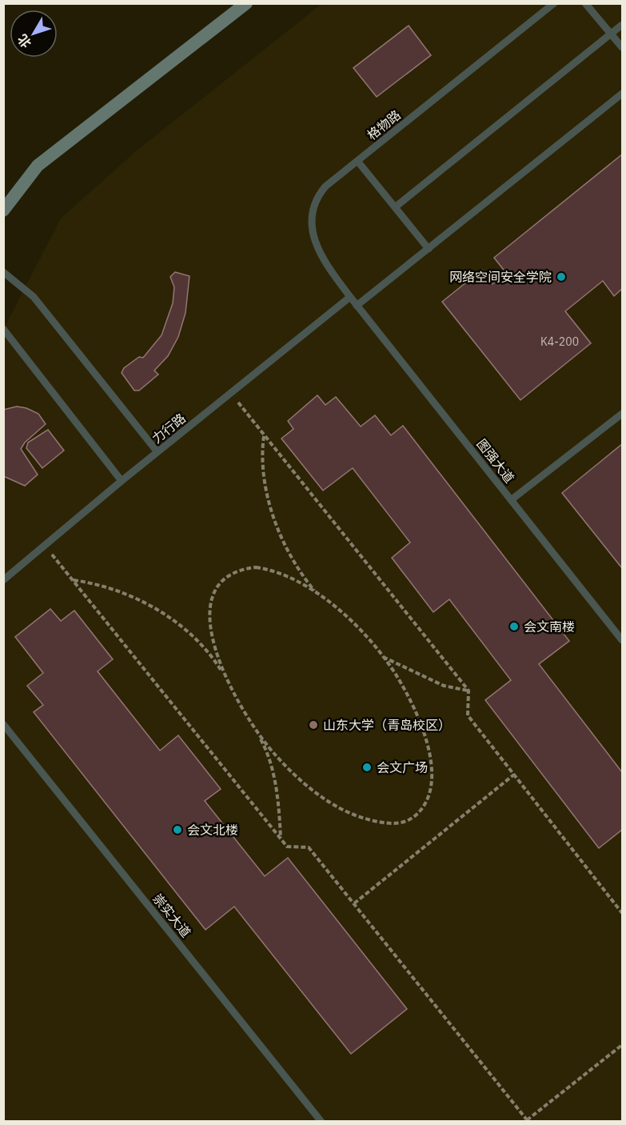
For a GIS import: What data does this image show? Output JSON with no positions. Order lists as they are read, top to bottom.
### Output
{
  "streets": {
    "lane": [
      "格物路",
      "力行路",
      "图强大道",
      "崇实大道"
    ]
  },
  "crossings": [
    ["格物路", "力行路"],
    ["格物路", "图强大道"],
    ["力行路", "图强大道"]
  ],
  "places": [
    "网络空间安全学院",
    "会文南楼",
    "山东大学（青岛校区）",
    "会文广场",
    "会文北楼"
  ],
  "house_numbers": ["K4-200"],
  "north": "bottom left"
}
